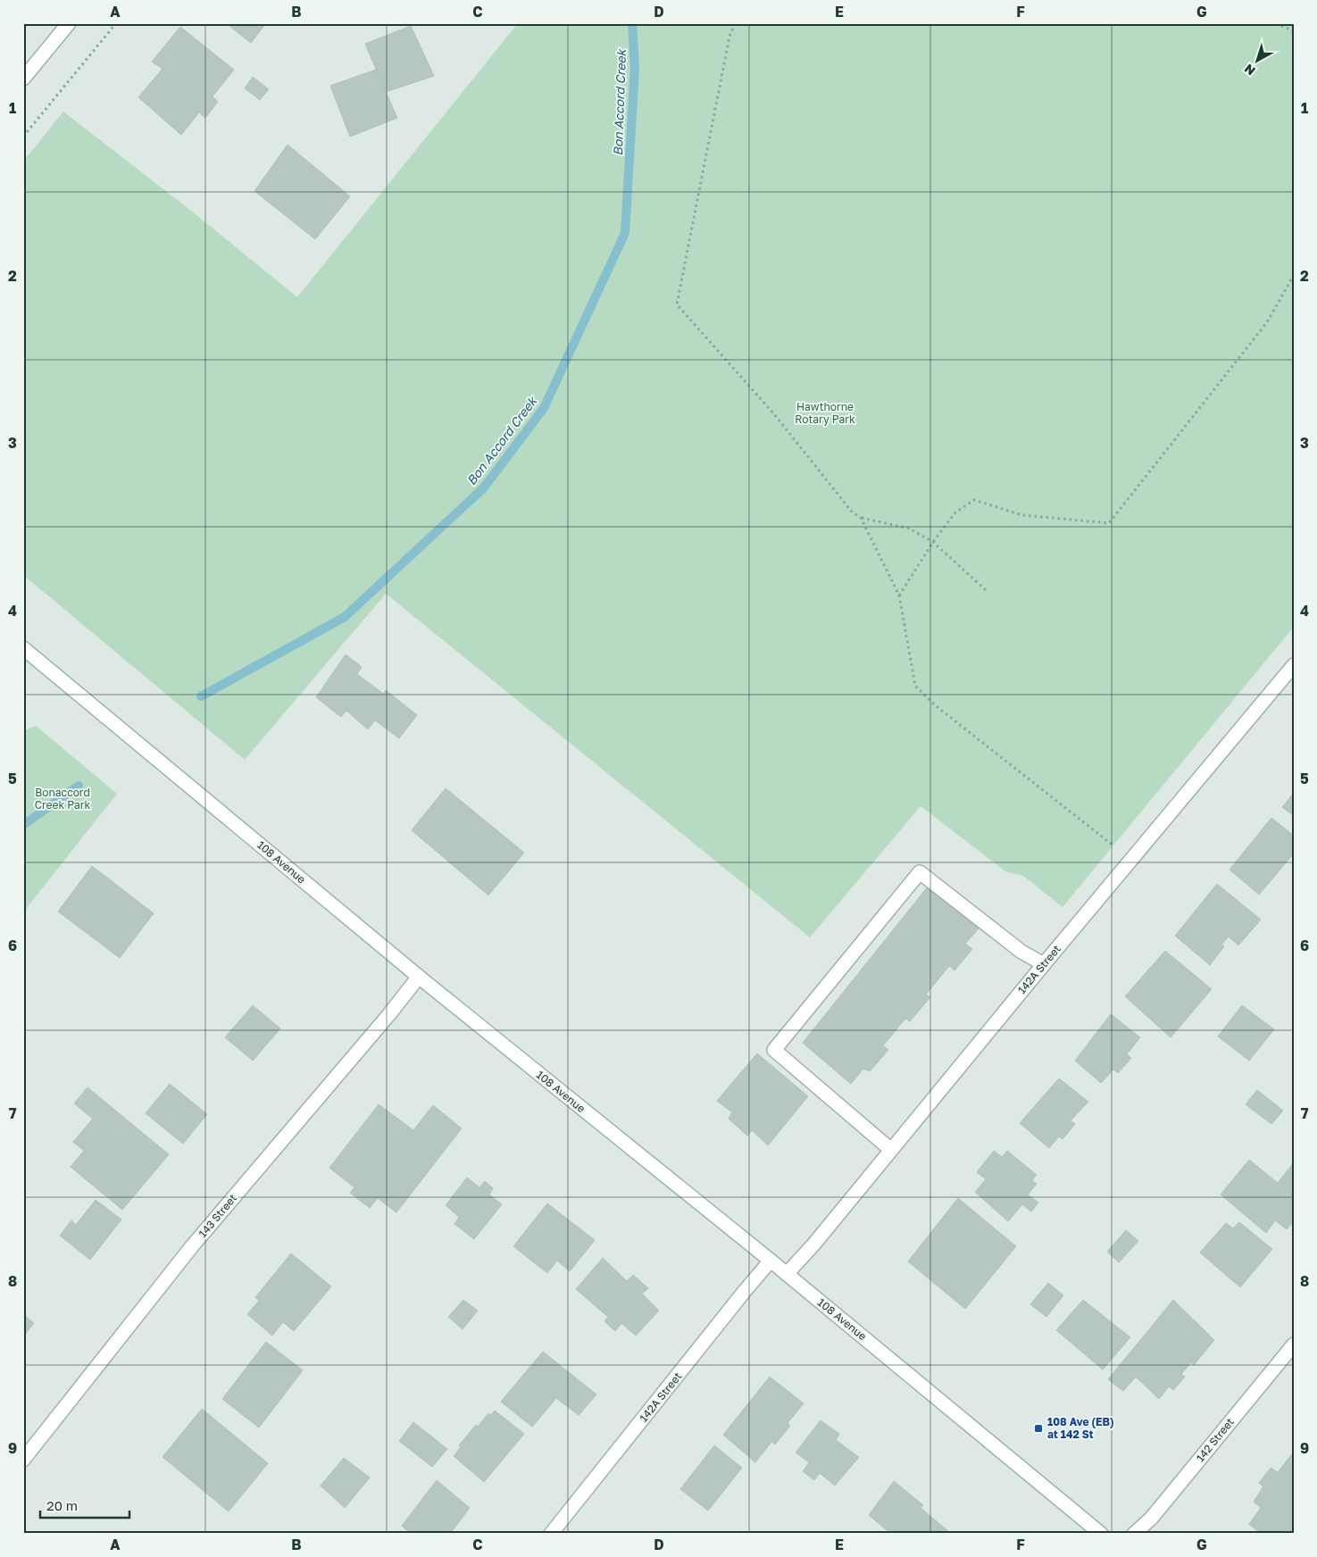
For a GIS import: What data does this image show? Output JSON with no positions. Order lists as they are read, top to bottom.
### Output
{
  "streets": {
    "street": [
      "108 Avenue",
      "142A Street",
      "143 Street",
      "142 Street"
    ]
  },
  "crossings": [
    ["108 Avenue", "142A Street"],
    ["108 Avenue", "143 Street"]
  ],
  "water": ["Bon Accord Creek"],
  "parks": ["Hawthorne Rotary Park", "Bonaccord Creek Park"],
  "places": {
    "transit": ["108 Ave (EB) at 142 St"]
  },
  "scale_bar": "20 m",
  "north": "bottom left",
  "grid": {
    "columns": [
      "A",
      "B",
      "C",
      "D",
      "E",
      "F",
      "G"
    ],
    "rows": [
      "1",
      "2",
      "3",
      "4",
      "5",
      "6",
      "7",
      "8",
      "9"
    ]
  }
}
